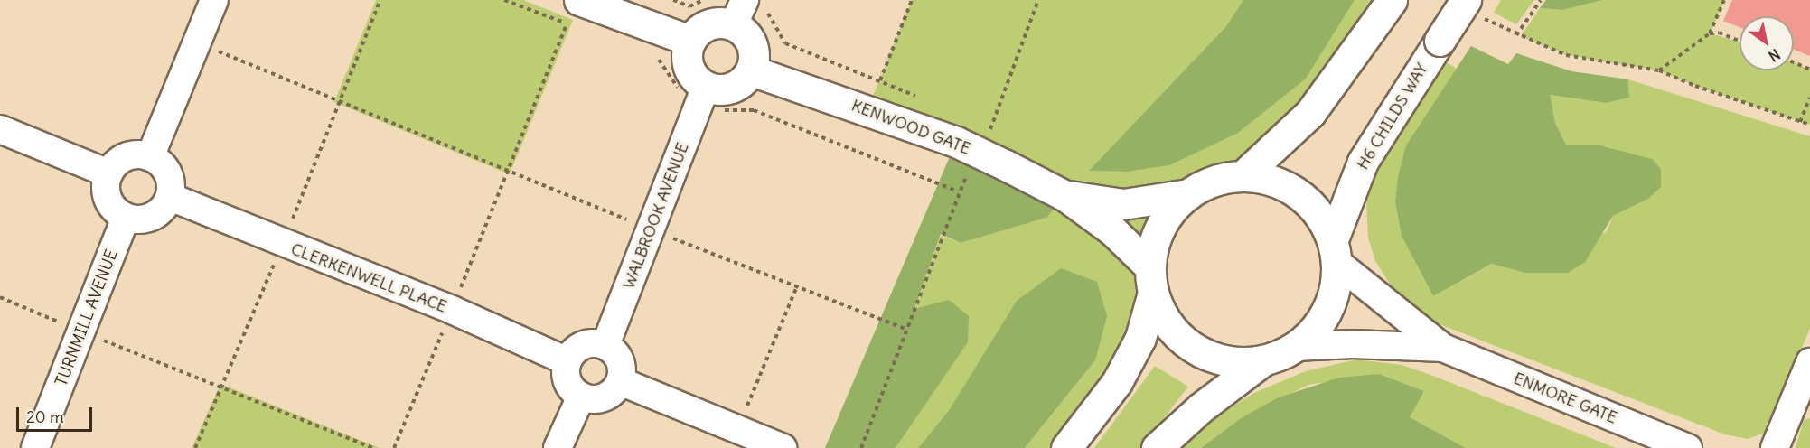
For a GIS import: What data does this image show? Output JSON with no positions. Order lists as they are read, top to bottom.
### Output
{
  "streets": {
    "street": [
      "H6 CHILDS WAY",
      "KENWOOD GATE",
      "WALBROOK AVENUE",
      "CLERKENWELL PLACE",
      "TURNMILL AVENUE",
      "ENMORE GATE"
    ]
  },
  "crossings": [
    ["H6 CHILDS WAY", "KENWOOD GATE"],
    ["H6 CHILDS WAY", "ENMORE GATE"],
    ["KENWOOD GATE", "WALBROOK AVENUE"],
    ["KENWOOD GATE", "ENMORE GATE"],
    ["WALBROOK AVENUE", "CLERKENWELL PLACE"],
    ["CLERKENWELL PLACE", "TURNMILL AVENUE"]
  ],
  "scale_bar": "20 m",
  "north": "bottom right"
}
